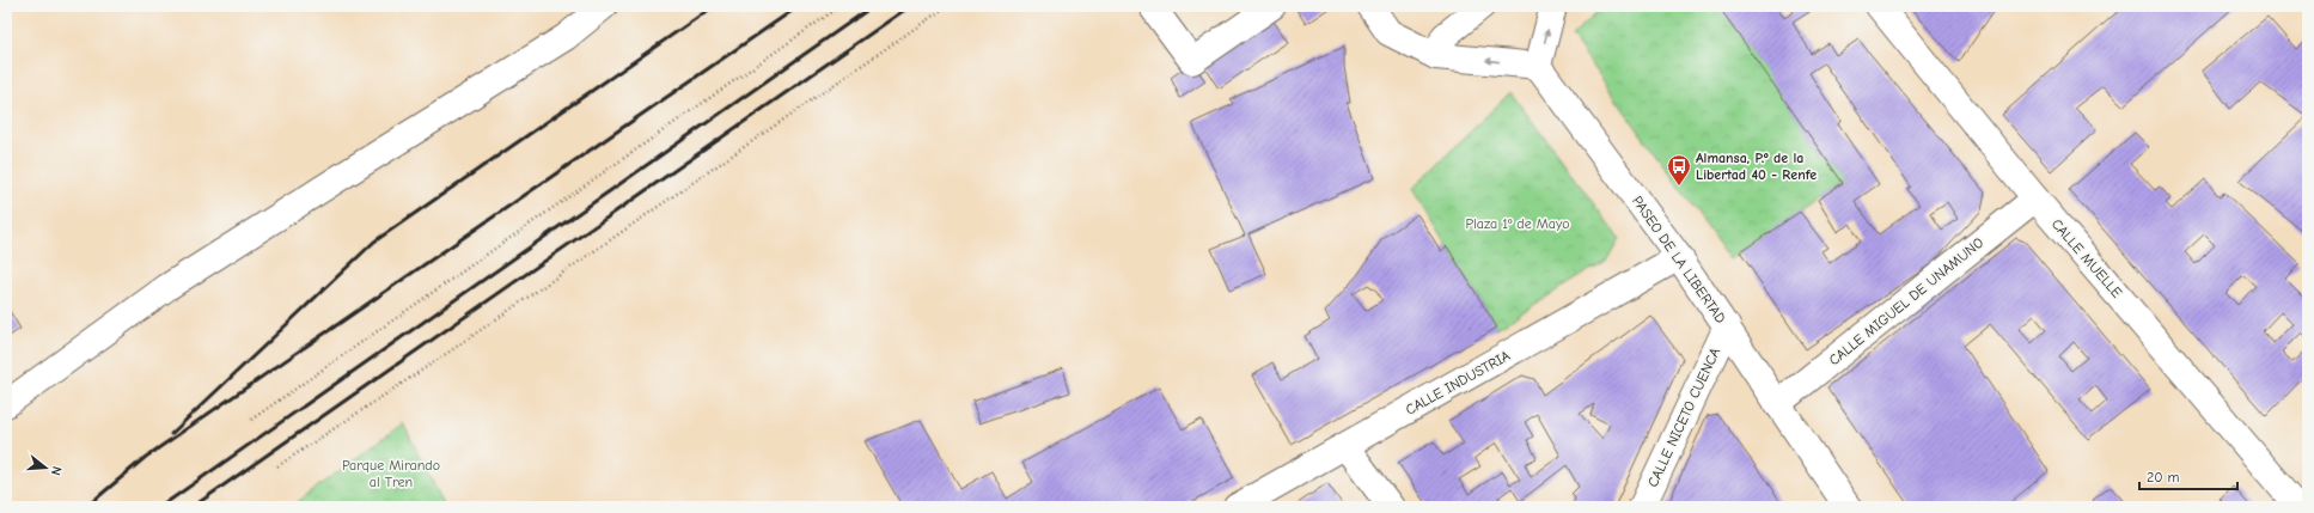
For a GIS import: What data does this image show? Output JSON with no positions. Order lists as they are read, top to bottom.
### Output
{
  "streets": {
    "street": [
      "CALLE MUELLE",
      "PASEO DE LA LIBERTAD",
      "CALLE MIGUEL DE UNAMUNO",
      "CALLE INDUSTRIA",
      "CALLE NICETO CUENCA"
    ]
  },
  "crossings": [
    ["CALLE MUELLE", "CALLE MIGUEL DE UNAMUNO"],
    ["PASEO DE LA LIBERTAD", "CALLE MIGUEL DE UNAMUNO"],
    ["PASEO DE LA LIBERTAD", "CALLE INDUSTRIA"],
    ["PASEO DE LA LIBERTAD", "CALLE NICETO CUENCA"]
  ],
  "parks": ["Plaza 1º de Mayo", "Parque Mirando al Tren"],
  "places": {
    "bus stop": ["Almansa, P.º de la Libertad 40 - Renfe"]
  },
  "scale_bar": "20 m",
  "north": "right"
}
